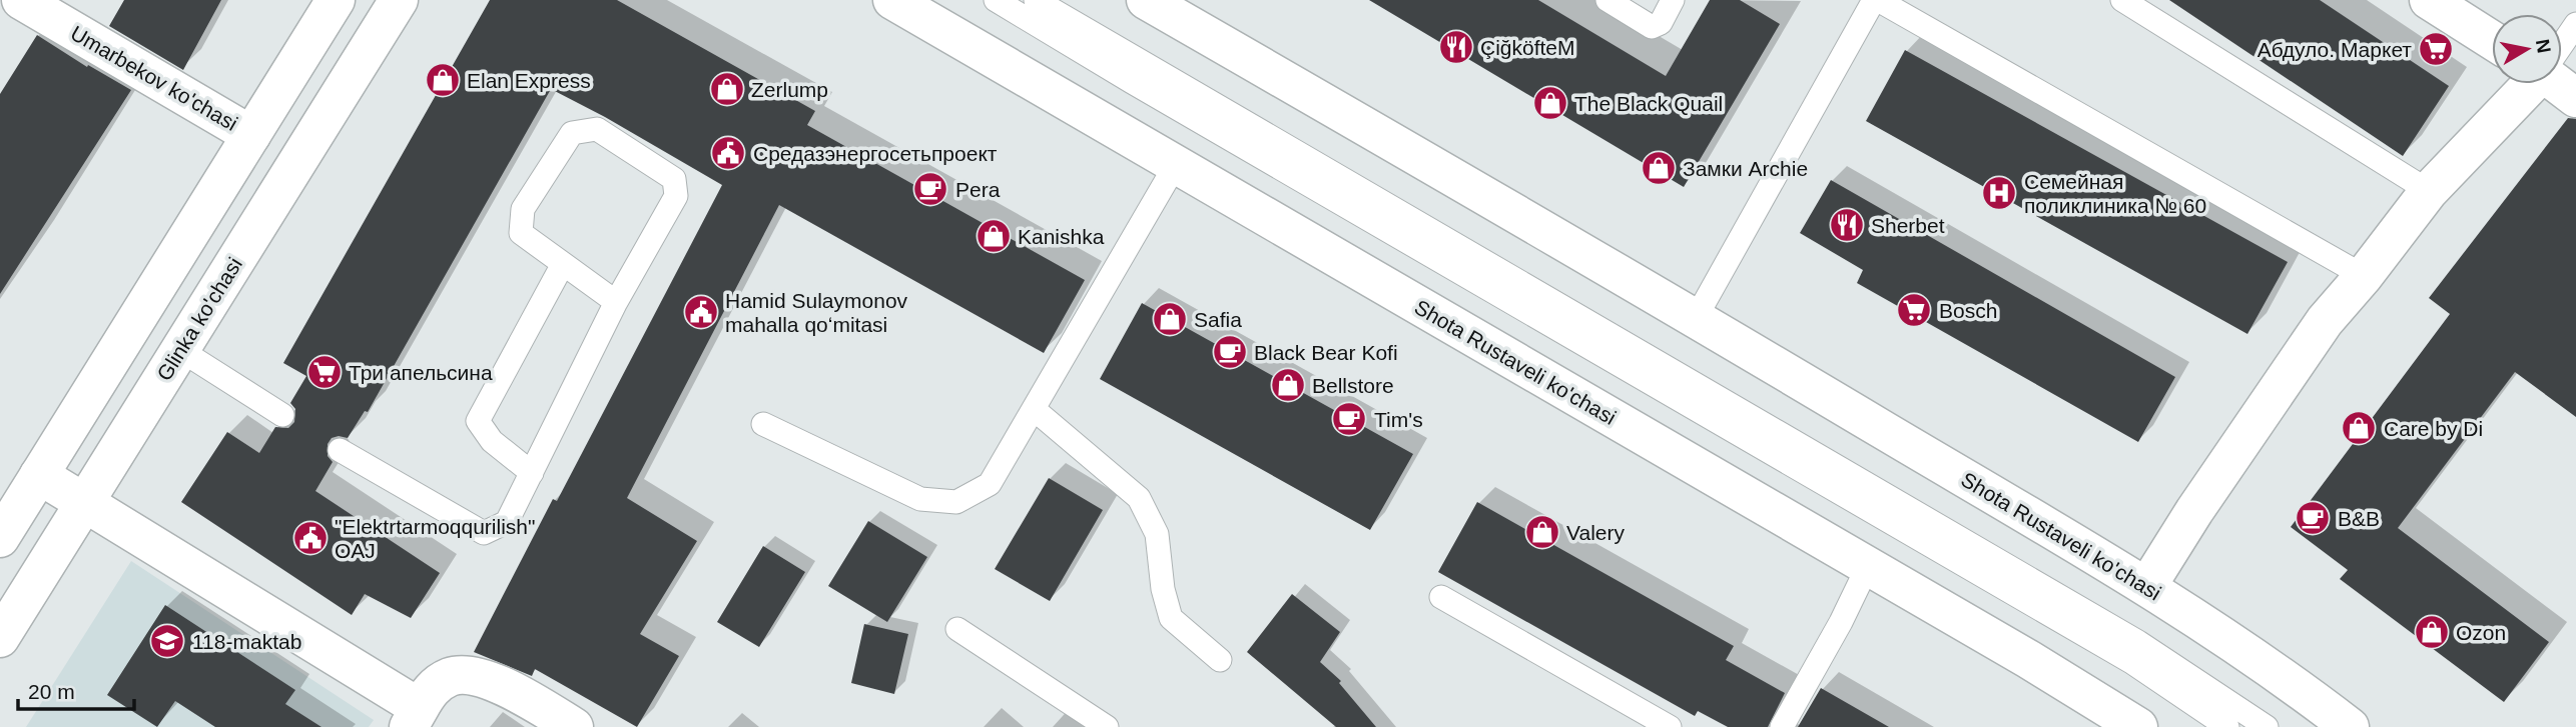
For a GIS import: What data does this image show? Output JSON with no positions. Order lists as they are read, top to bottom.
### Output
{
  "streets": {
    "main road": ["Umarbekov ko'chasi", "Glinka ko'chasi", "Shota Rustaveli ko'chasi"]
  },
  "places": {
    "restaurant": ["ÇiğköfteM", "Sherbet"],
    "supermarket": ["Абдуло. Маркет", "Bosch", "Три апельсина"],
    "shop": [
      "Elan Express",
      "Zerlump",
      "The Black Quail",
      "Замки Archie",
      "Kanishka",
      "Safia",
      "Bellstore",
      "Care by Di",
      "Valery",
      "Ozon"
    ],
    "public building": ["Средазэнергосетьпроект", "Hamid Sulaymonov mahalla qoʻmitasi", "\"Elektrtarmoqqurilish\" OAJ"],
    "cafe": [
      "Pera",
      "Black Bear Kofi",
      "Tim's",
      "B&B"
    ],
    "hospital": ["Семейная поликлиника № 60"],
    "school or university": ["118-maktab"]
  },
  "scale_bar": "20 m",
  "north": "right"
}
